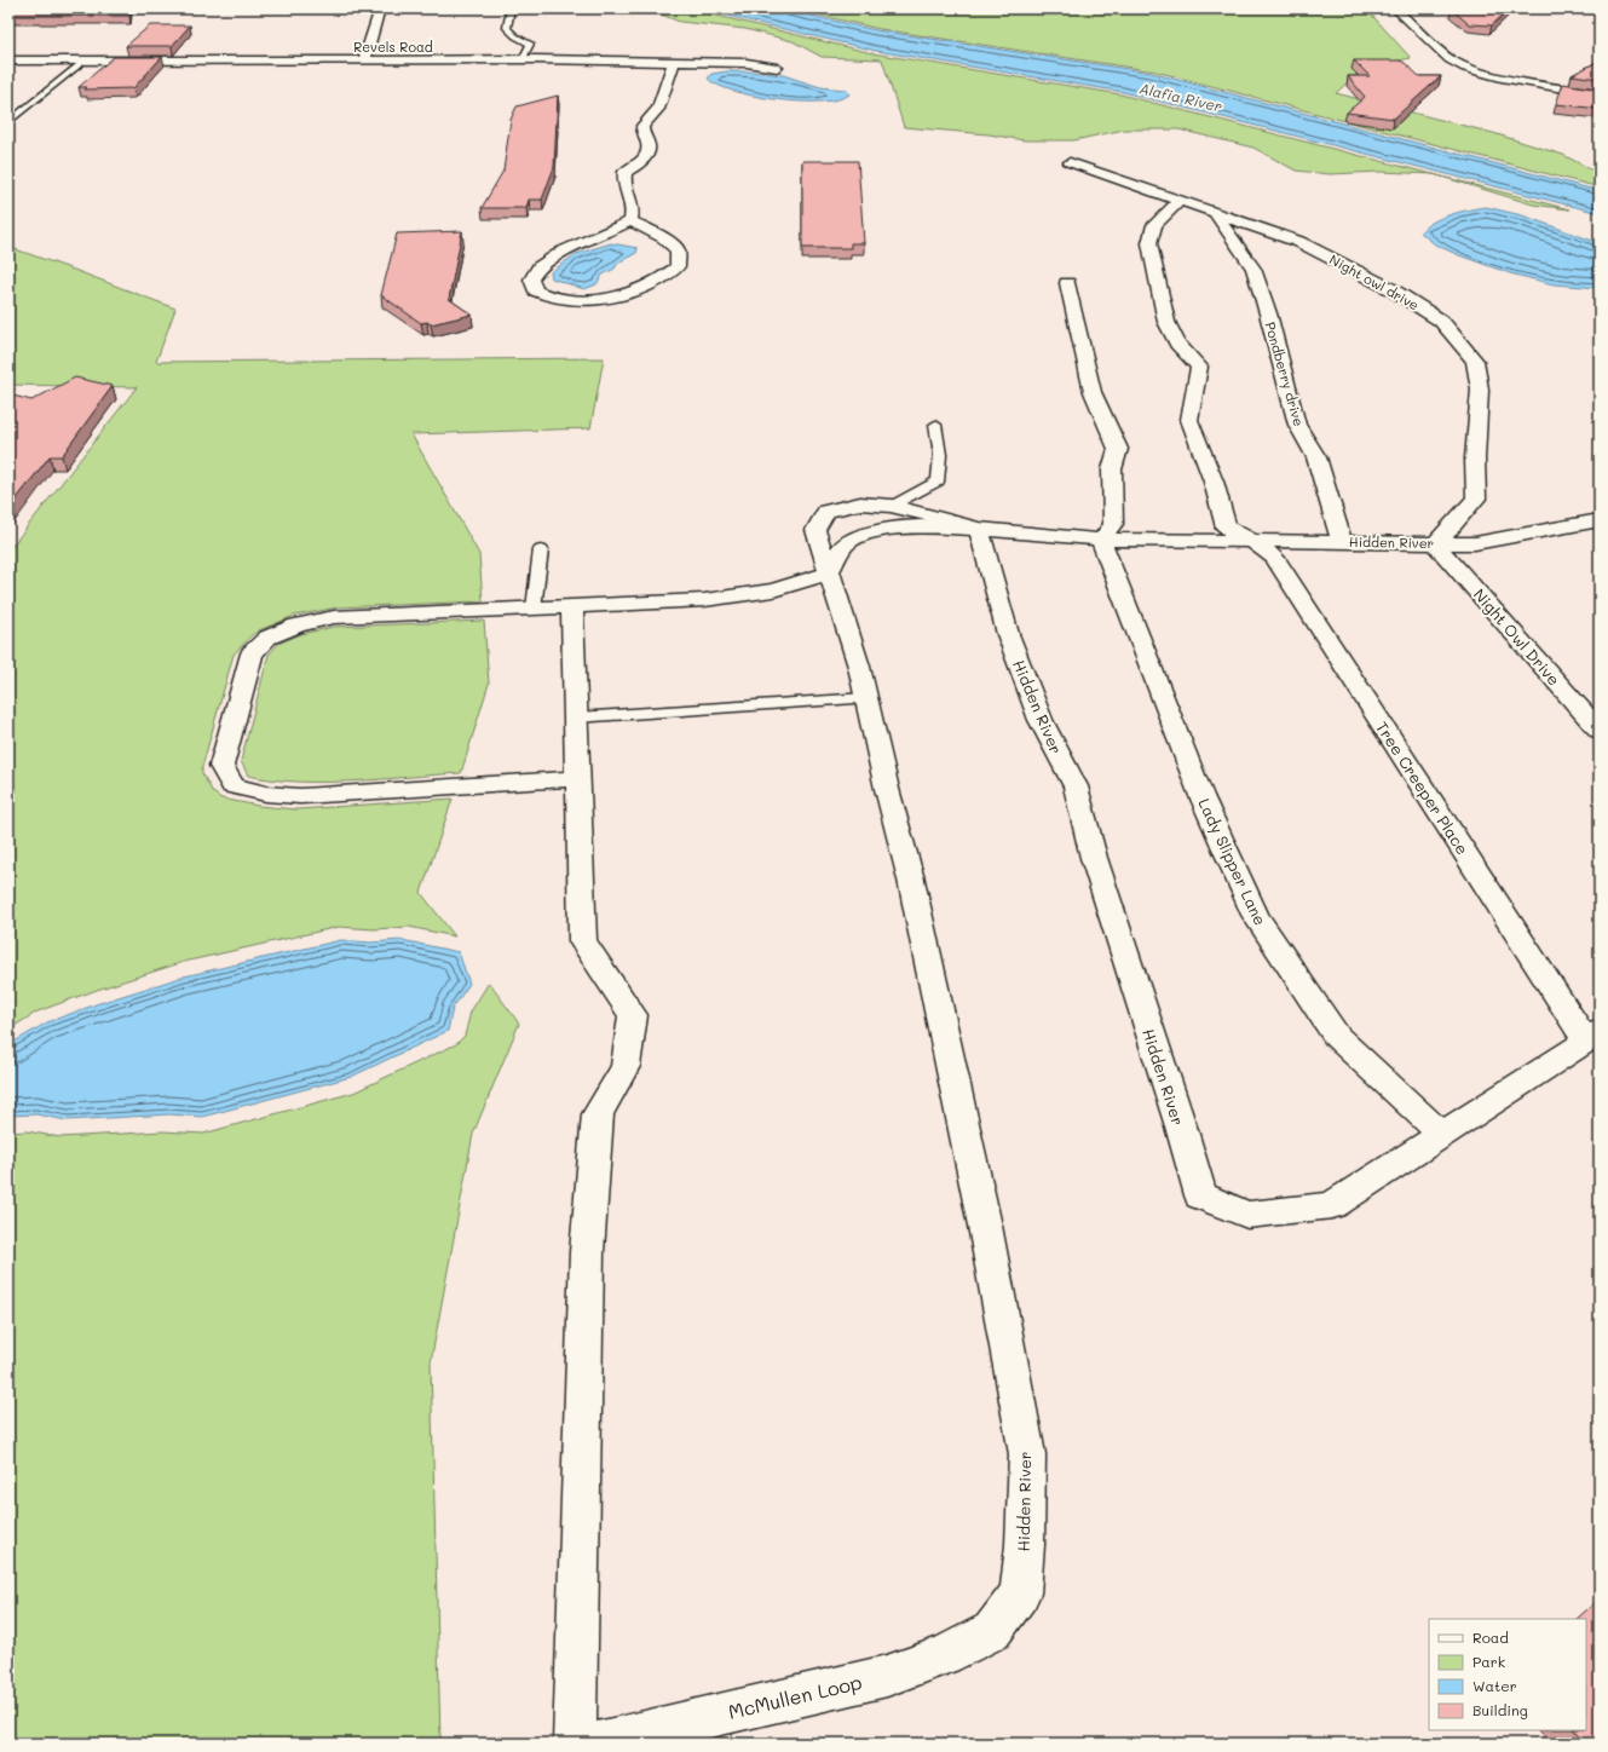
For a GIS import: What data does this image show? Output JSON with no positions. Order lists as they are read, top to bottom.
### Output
{
  "streets": {
    "street": [
      "Revels Road",
      "Night owl drive",
      "Pondberry drive",
      "Hidden River",
      "Night Owl Drive",
      "Tree Creeper Place",
      "Lady Slipper Lane",
      "McMullen Loop"
    ]
  },
  "crossings": [
    ["Night owl drive", "Pondberry drive"],
    ["Night owl drive", "Hidden River"],
    ["Night owl drive", "Night Owl Drive"],
    ["Pondberry drive", "Hidden River"],
    ["Hidden River", "Night Owl Drive"],
    ["Hidden River", "Tree Creeper Place"],
    ["Hidden River", "Lady Slipper Lane"],
    ["Hidden River", "McMullen Loop"]
  ],
  "water": ["Alafia River"],
  "legend": [
    "Road",
    "Park",
    "Water",
    "Building"
  ]
}
